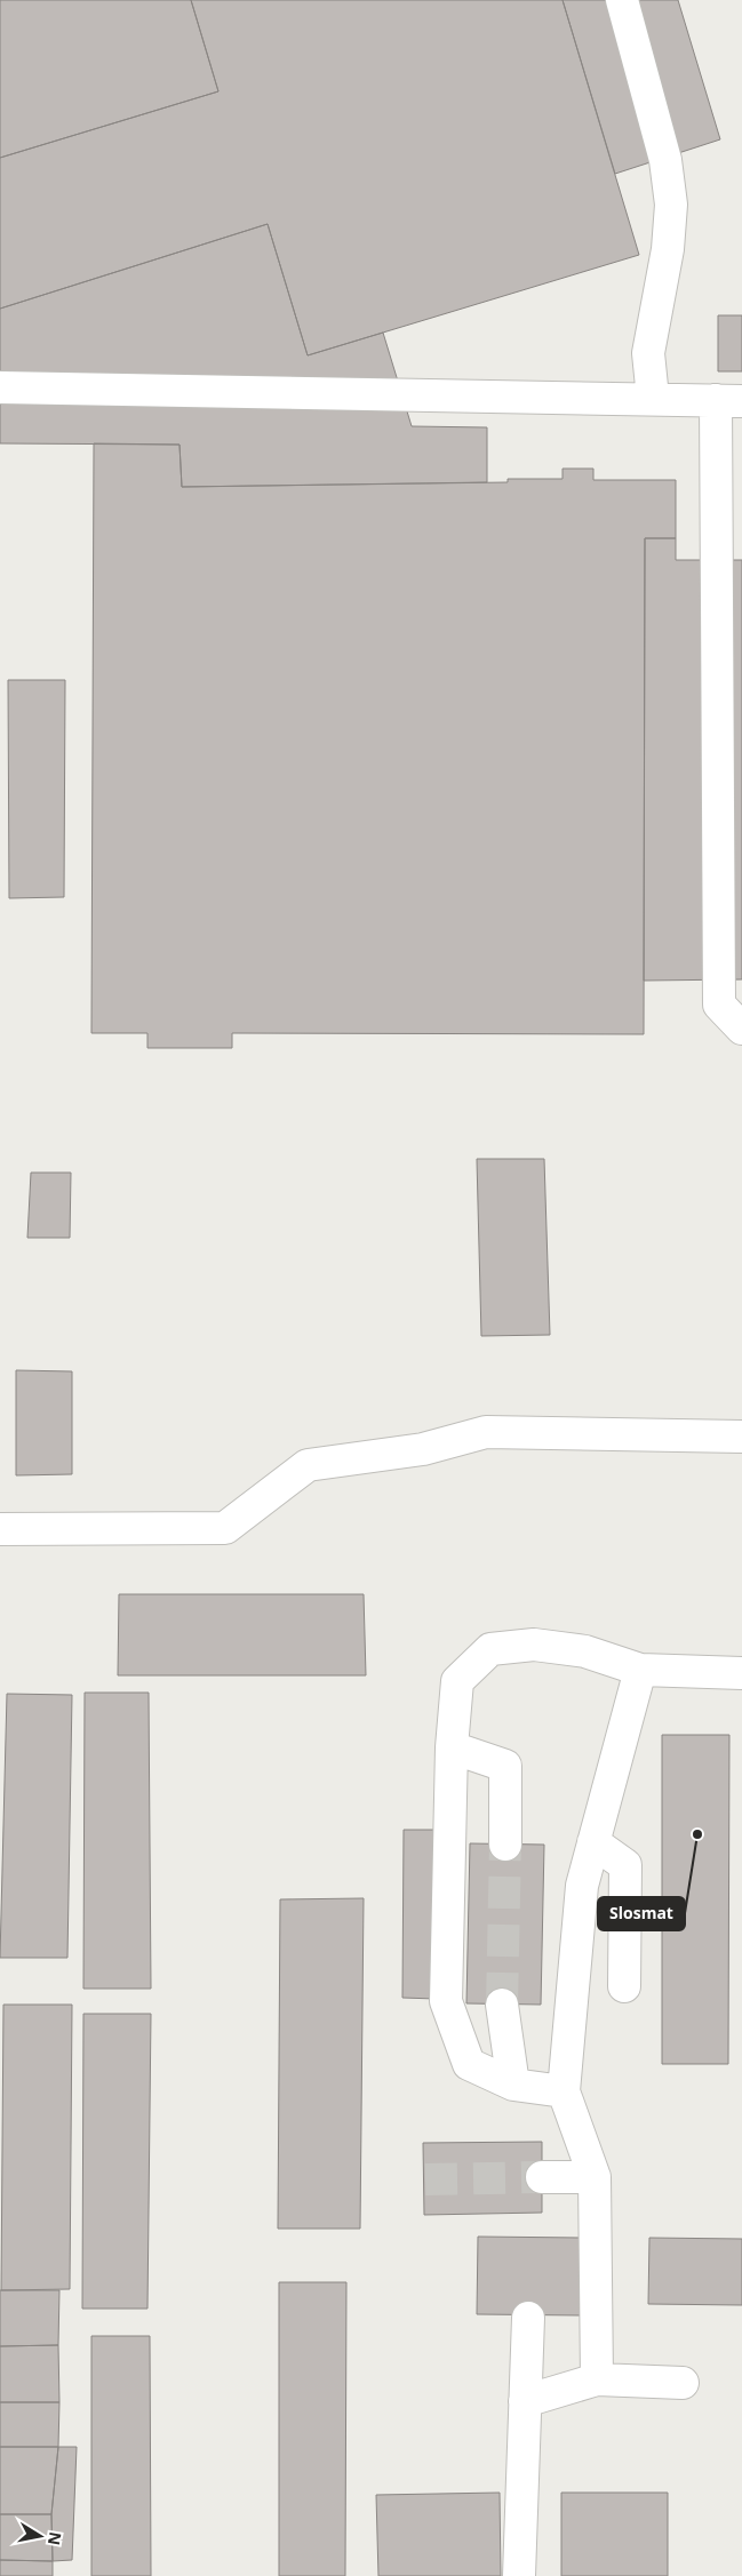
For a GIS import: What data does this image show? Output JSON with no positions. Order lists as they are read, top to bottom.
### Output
{
  "places": ["Slosmat"],
  "north": "right"
}
